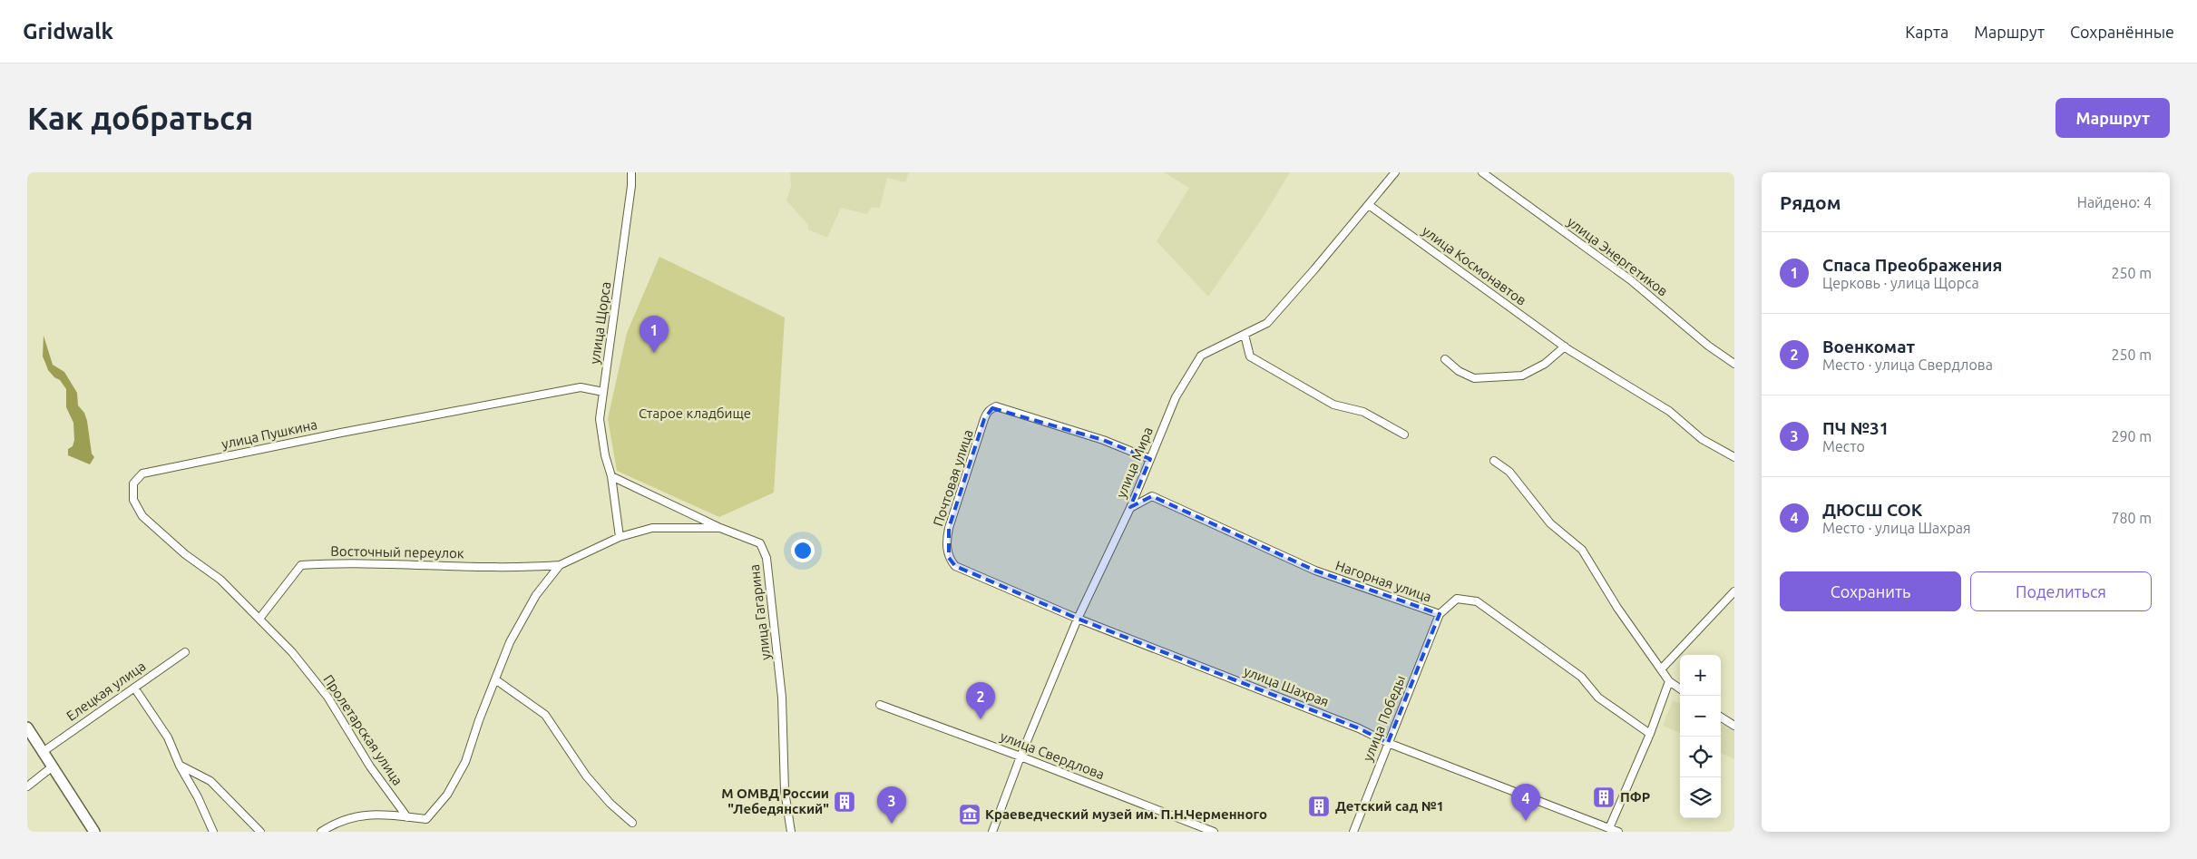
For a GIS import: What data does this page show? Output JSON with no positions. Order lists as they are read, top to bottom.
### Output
{
  "streets": {
    "street": [
      "улица Энергетиков",
      "улица Космонавтов",
      "улица Щорса",
      "улица Пушкина",
      "улица Мира",
      "Почтовая улица",
      "Восточный переулок",
      "Нагорная улица",
      "улица Гагарина",
      "улица Шахрая",
      "Елецкая улица",
      "улица Победы",
      "Пролетарская улица",
      "улица Свердлова"
    ]
  },
  "crossings": [
    ["улица Космонавтов", "улица Мира"],
    ["улица Щорса", "улица Пушкина"],
    ["улица Щорса", "улица Гагарина"],
    ["улица Пушкина", "Восточный переулок"],
    ["улица Пушкина", "Пролетарская улица"],
    ["улица Мира", "Почтовая улица"],
    ["улица Мира", "Нагорная улица"],
    ["улица Мира", "улица Шахрая"],
    ["улица Мира", "улица Свердлова"],
    ["Почтовая улица", "улица Шахрая"],
    ["Восточный переулок", "улица Гагарина"],
    ["Восточный переулок", "Пролетарская улица"],
    ["Нагорная улица", "улица Победы"],
    ["улица Гагарина", "Пролетарская улица"],
    ["улица Шахрая", "улица Победы"]
  ],
  "parks": ["Старое кладбище"],
  "places": {
    "building": ["ПФР", "М ОМВД России \"Лебедянский\"", "Детский сад №1"],
    "museum": ["Краеведческий музей им. П.Н.Черменного"]
  },
  "page": {
    "header": "Gridwalk",
    "nav": ["Карта", "Маршрут", "Сохранённые"],
    "buttons": [
      "Маршрут",
      ["Сохранить", "Поделиться"]
    ],
    "title": "Как добраться",
    "heading": ["Рядом", "Найдено: 4"],
    "list": [
      {
        "mark": "1",
        "name": "Спаса Преображения",
        "note": "Церковь · улица Щорса",
        "value": "250 m"
      },
      {
        "mark": "2",
        "name": "Военкомат",
        "note": "Место · улица Свердлова",
        "value": "250 m"
      },
      {
        "mark": "3",
        "name": "ПЧ №31",
        "note": "Место",
        "value": "290 m"
      },
      {
        "mark": "4",
        "name": "ДЮСШ СОК",
        "note": "Место · улица Шахрая",
        "value": "780 m"
      }
    ],
    "pins": [
      "1",
      "2",
      "4",
      "3"
    ],
    "map_buttons": ["+", "−"]
  }
}
